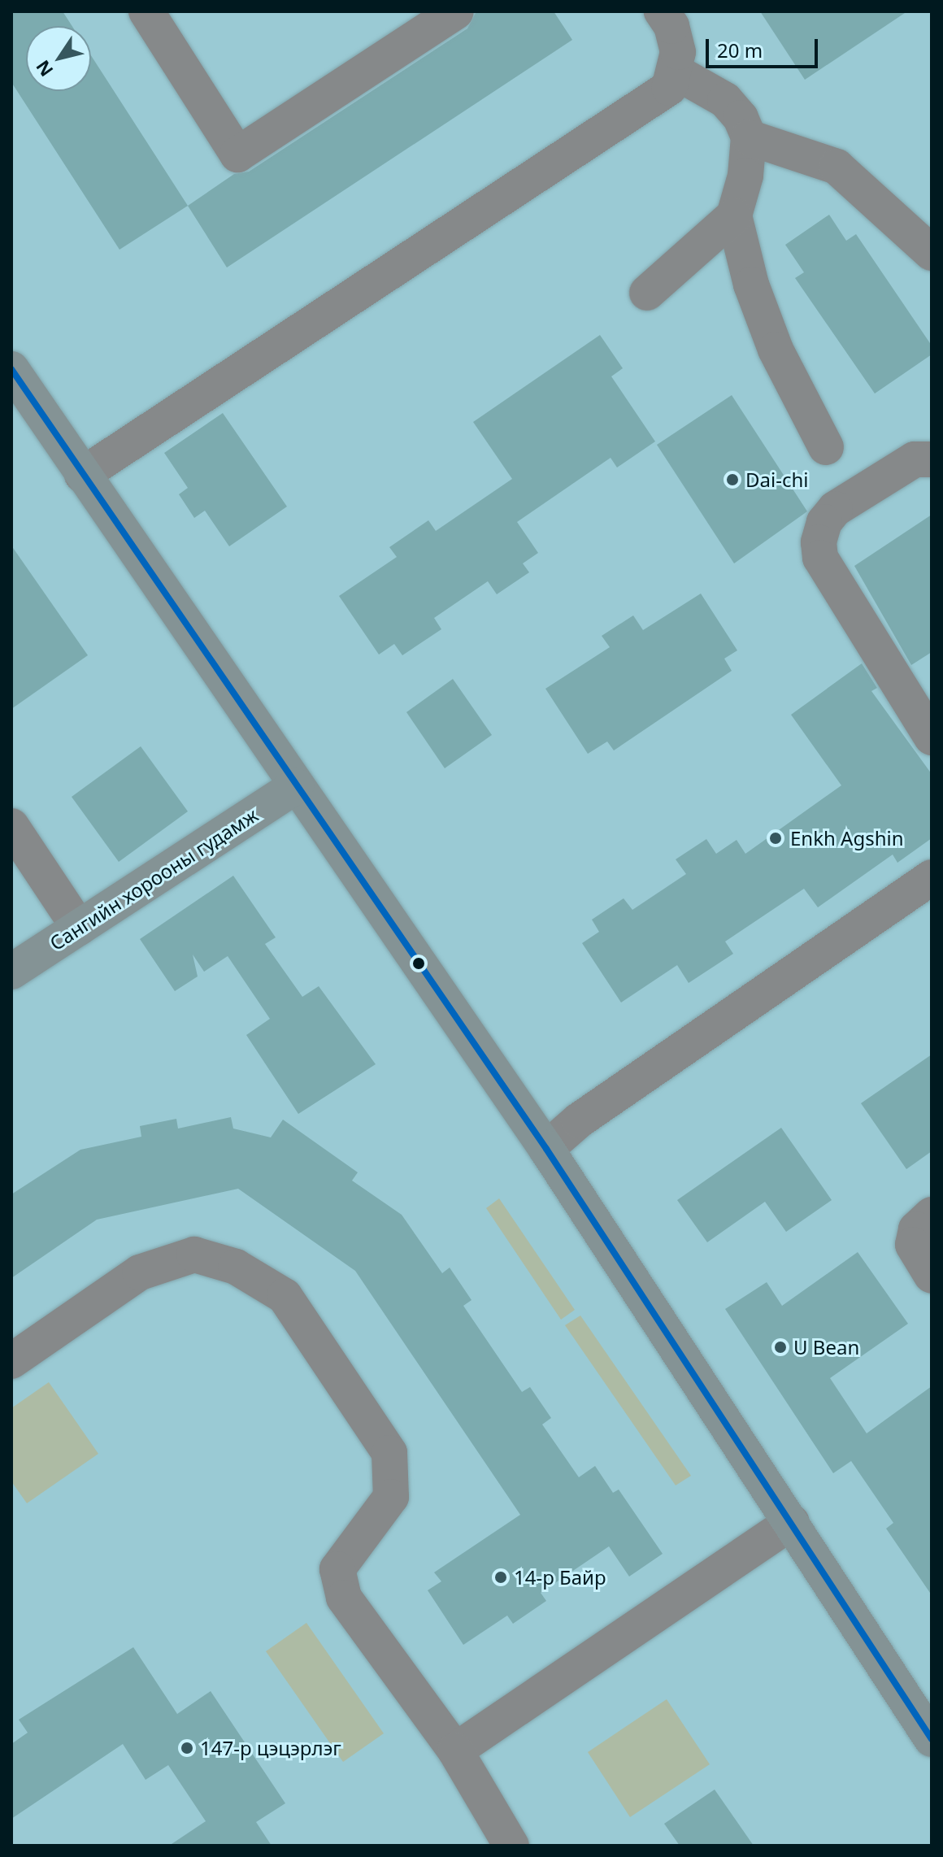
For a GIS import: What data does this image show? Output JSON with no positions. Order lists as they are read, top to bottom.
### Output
{
  "streets": {
    "main road": ["Сангийн хорооны гудамж"]
  },
  "places": [
    "Dai-chi",
    "Enkh Agshin",
    "U Bean",
    "14-р Байр",
    "147-р цэцэрлэг"
  ],
  "scale_bar": "20 m",
  "north": "bottom left"
}
